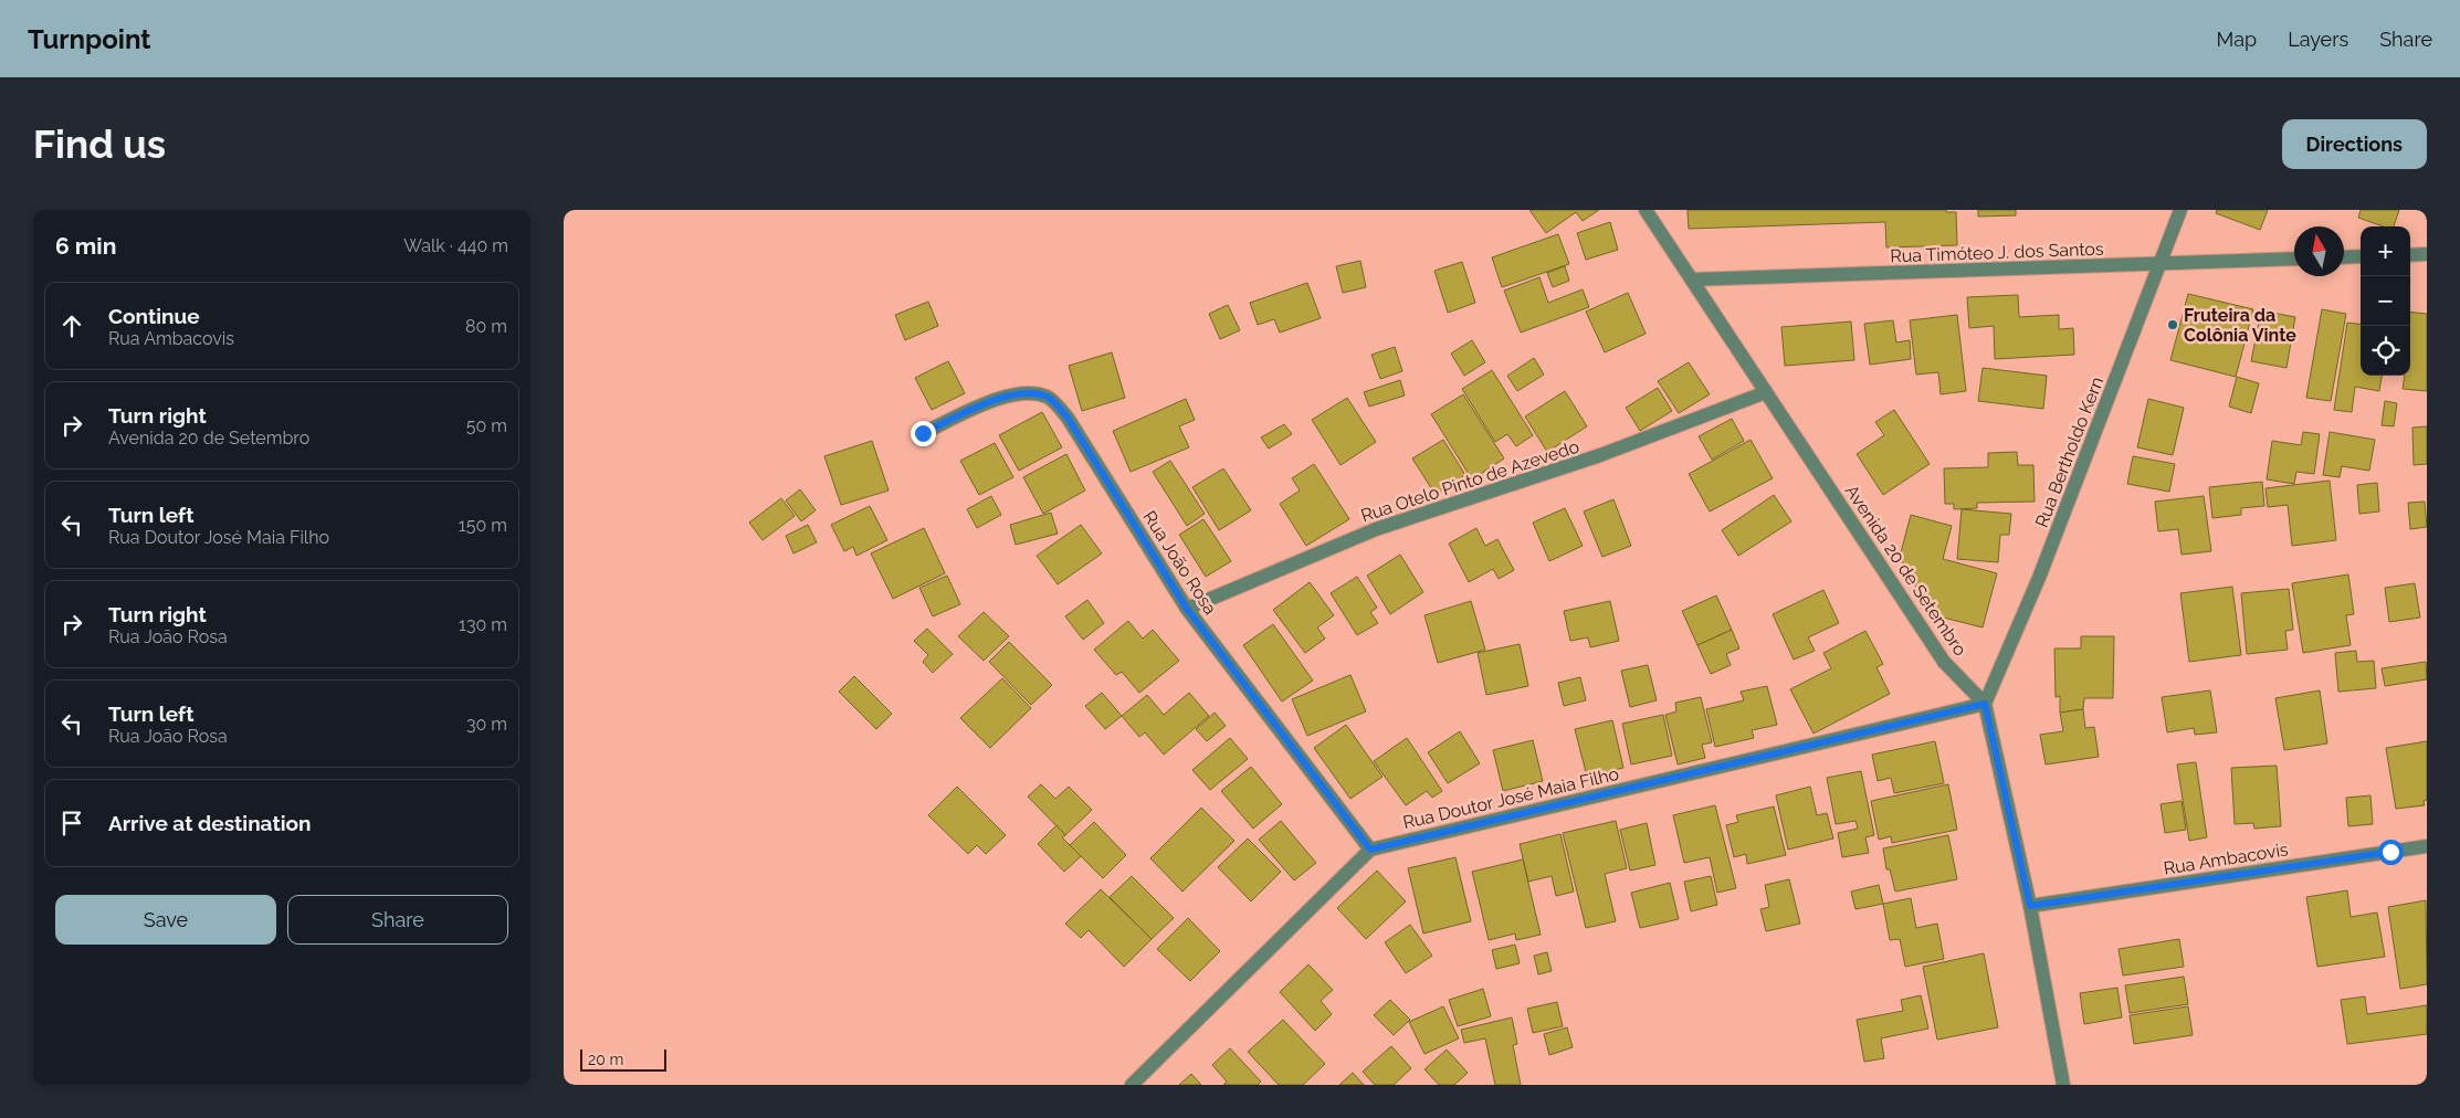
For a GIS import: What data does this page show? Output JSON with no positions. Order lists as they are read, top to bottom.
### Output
{
  "streets": {
    "street": [
      "Rua Timóteo J. dos Santos",
      "Rua Bertholdo Kern",
      "Rua Otelo Pinto de Azevedo",
      "Rua João Rosa",
      "Avenida 20 de Setembro",
      "Rua Doutor José Maia Filho",
      "Rua Ambacovis"
    ]
  },
  "crossings": [
    ["Rua Timóteo J. dos Santos", "Rua Bertholdo Kern"],
    ["Rua Timóteo J. dos Santos", "Avenida 20 de Setembro"],
    ["Rua Bertholdo Kern", "Avenida 20 de Setembro"],
    ["Rua Bertholdo Kern", "Rua Doutor José Maia Filho"],
    ["Rua Otelo Pinto de Azevedo", "Rua João Rosa"],
    ["Rua Otelo Pinto de Azevedo", "Avenida 20 de Setembro"],
    ["Rua João Rosa", "Rua Doutor José Maia Filho"],
    ["Avenida 20 de Setembro", "Rua Doutor José Maia Filho"]
  ],
  "places": ["Fruteira da Colônia Vinte"],
  "scale_bar": "20 m",
  "north": "top",
  "page": {
    "header": "Turnpoint",
    "nav": ["Map", "Layers", "Share"],
    "buttons": [
      "Directions",
      ["Save", "Share"]
    ],
    "title": "Find us",
    "heading": ["6 min", "Walk · 440 m"],
    "map_buttons": ["+", "−"],
    "list": [
      ["Continue", "Rua Ambacovis", "80 m"],
      ["Turn right", "Avenida 20 de Setembro", "50 m"],
      ["Turn left", "Rua Doutor José Maia Filho", "150 m"],
      ["Turn right", "Rua João Rosa", "130 m"],
      ["Turn left", "Rua João Rosa", "30 m"],
      "Arrive at destination"
    ],
    "scale": "20 m"
  }
}
